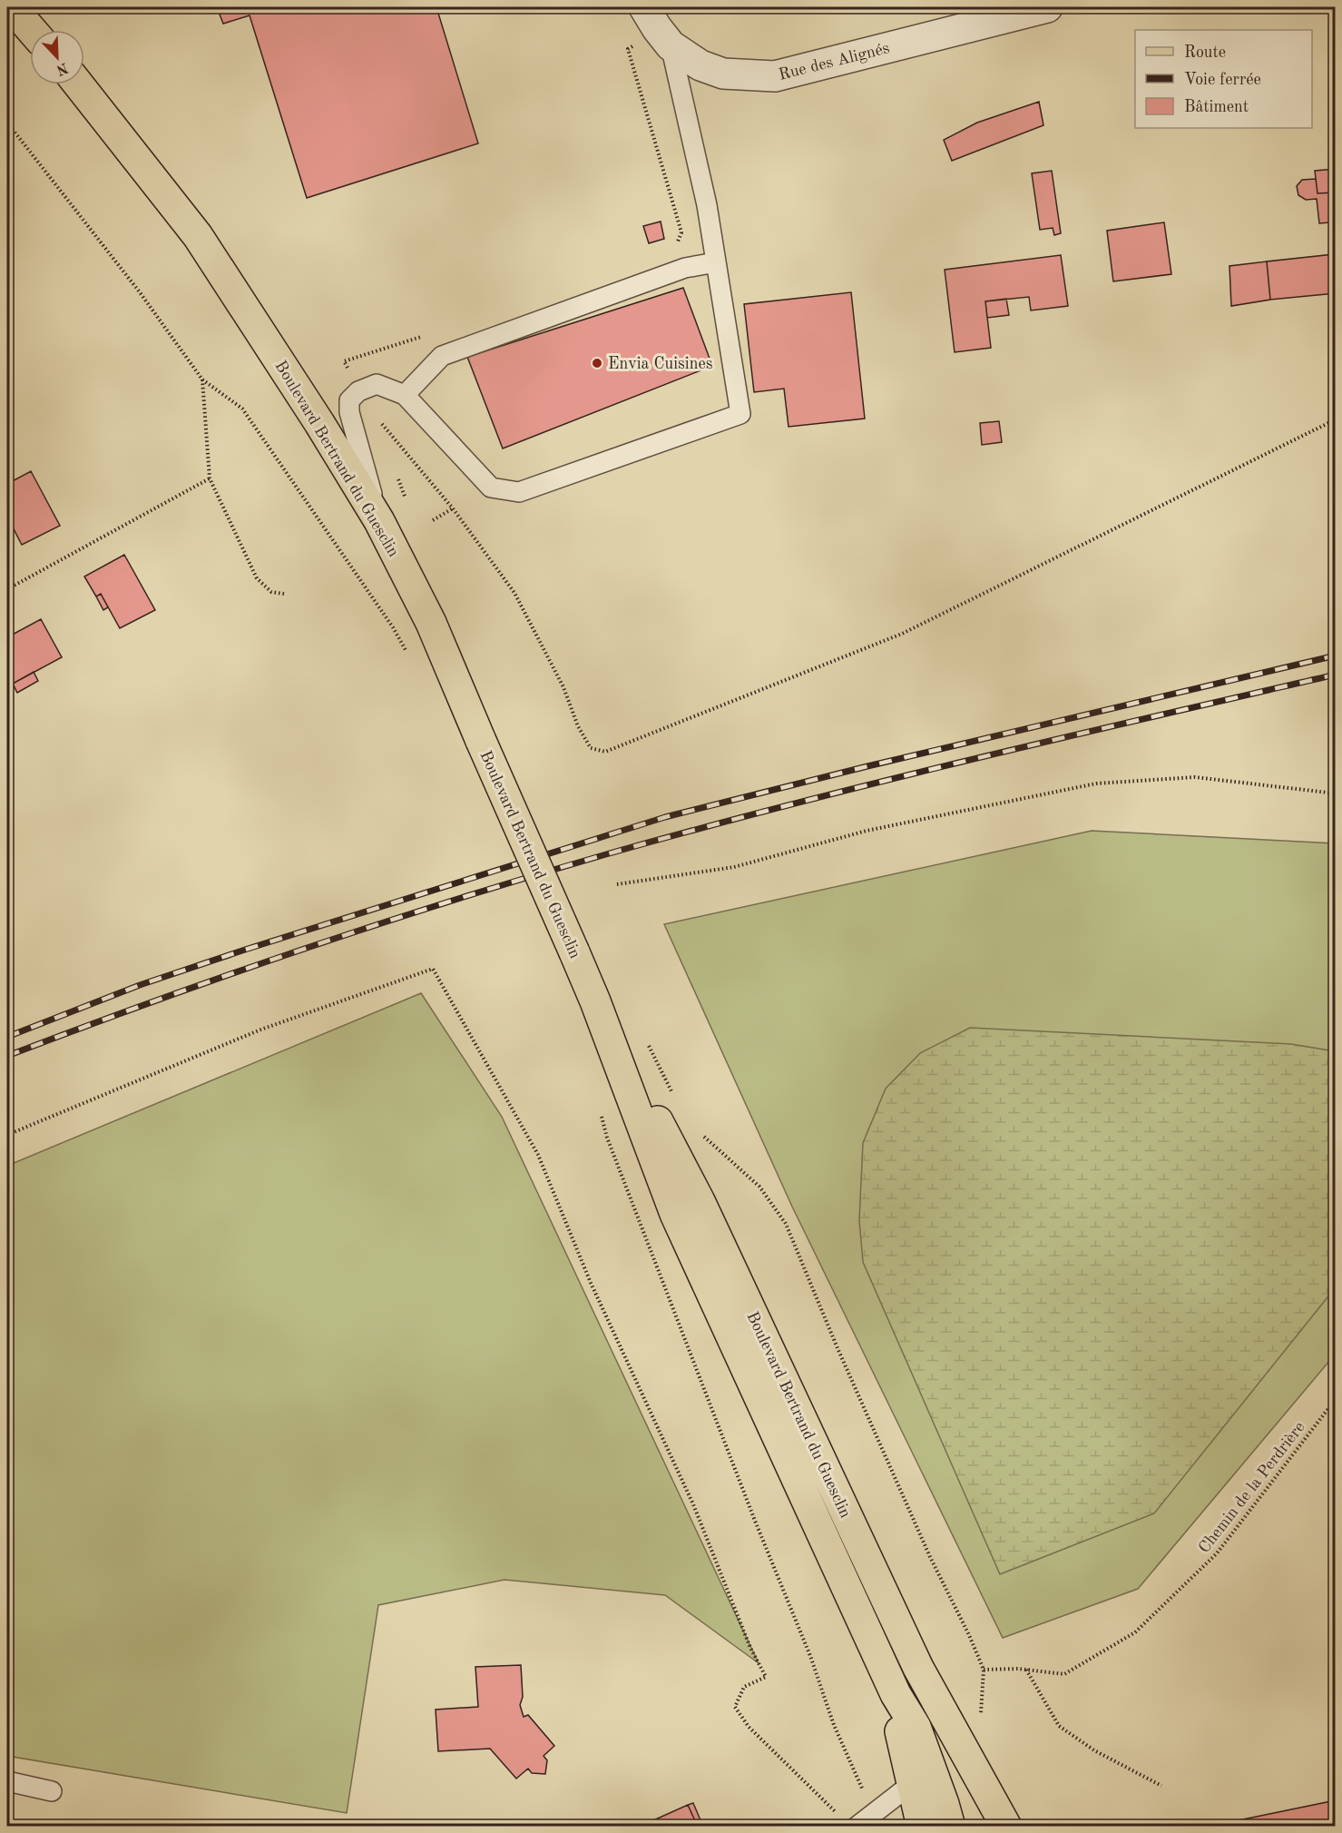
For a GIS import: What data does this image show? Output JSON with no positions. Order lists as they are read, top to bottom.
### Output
{
  "streets": {
    "main road": ["Boulevard Bertrand du Guesclin"],
    "street": ["Rue des Alignés"],
    "path": ["Chemin de la Perdrière"]
  },
  "places": ["Envia Cuisines"],
  "legend": ["Route", "Voie ferrée", "Bâtiment"],
  "north": "bottom right"
}
